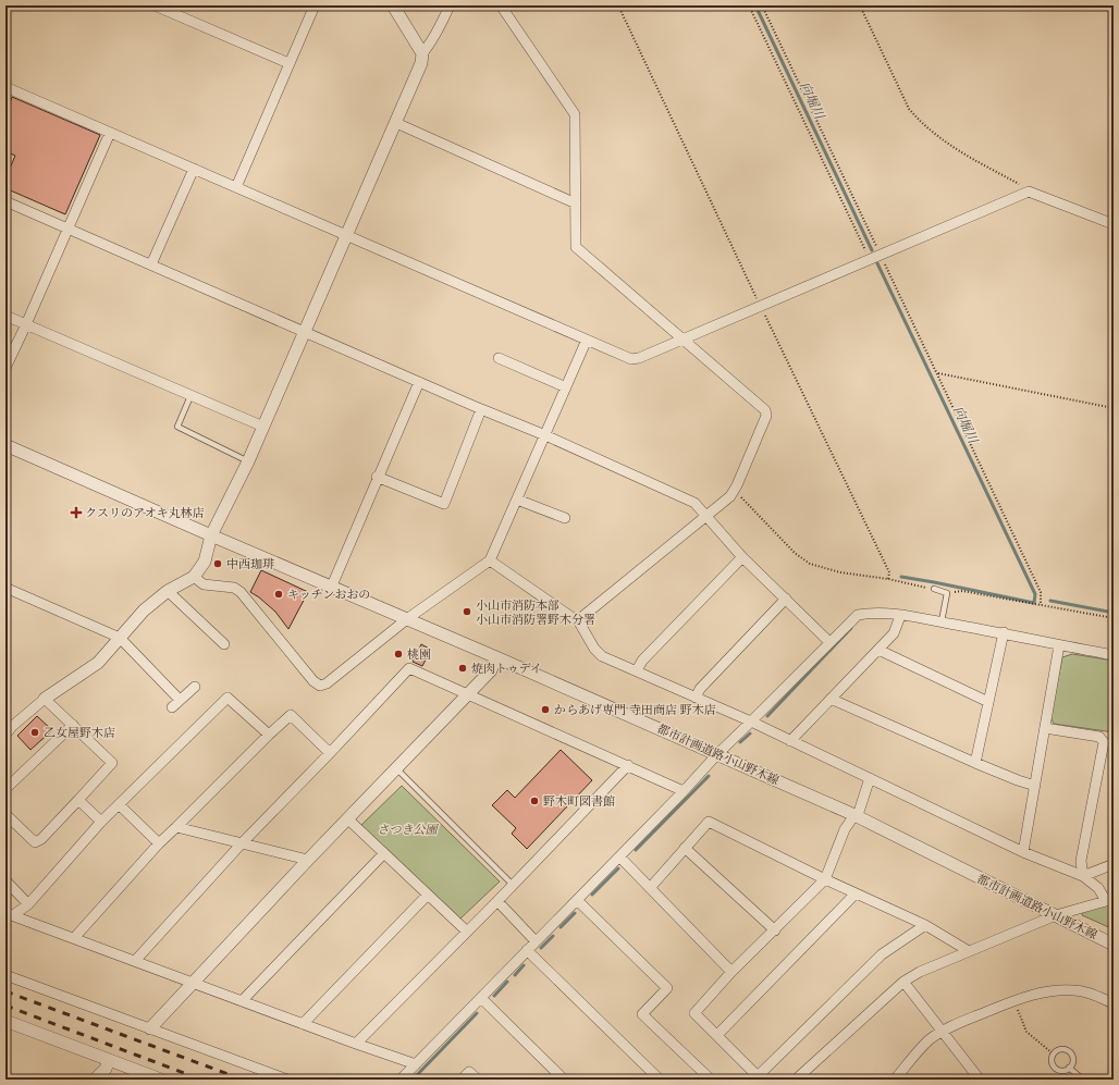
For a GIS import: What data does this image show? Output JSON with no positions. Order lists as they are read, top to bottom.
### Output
{
  "streets": {
    "street": ["都市計画道路小山野木線"]
  },
  "water": ["向堀川"],
  "parks": ["さつき公園"],
  "places": {
    "health": ["クスリのアオキ丸林店"],
    "other": [
      "中西珈琲",
      "キッチンおおの",
      "小山市消防本部 小山市消防署野木分署",
      "桃園",
      "焼肉トゥデイ",
      "からあげ専門 寺田商店 野木店",
      "乙女屋野木店",
      "野木町図書館"
    ]
  }
}
